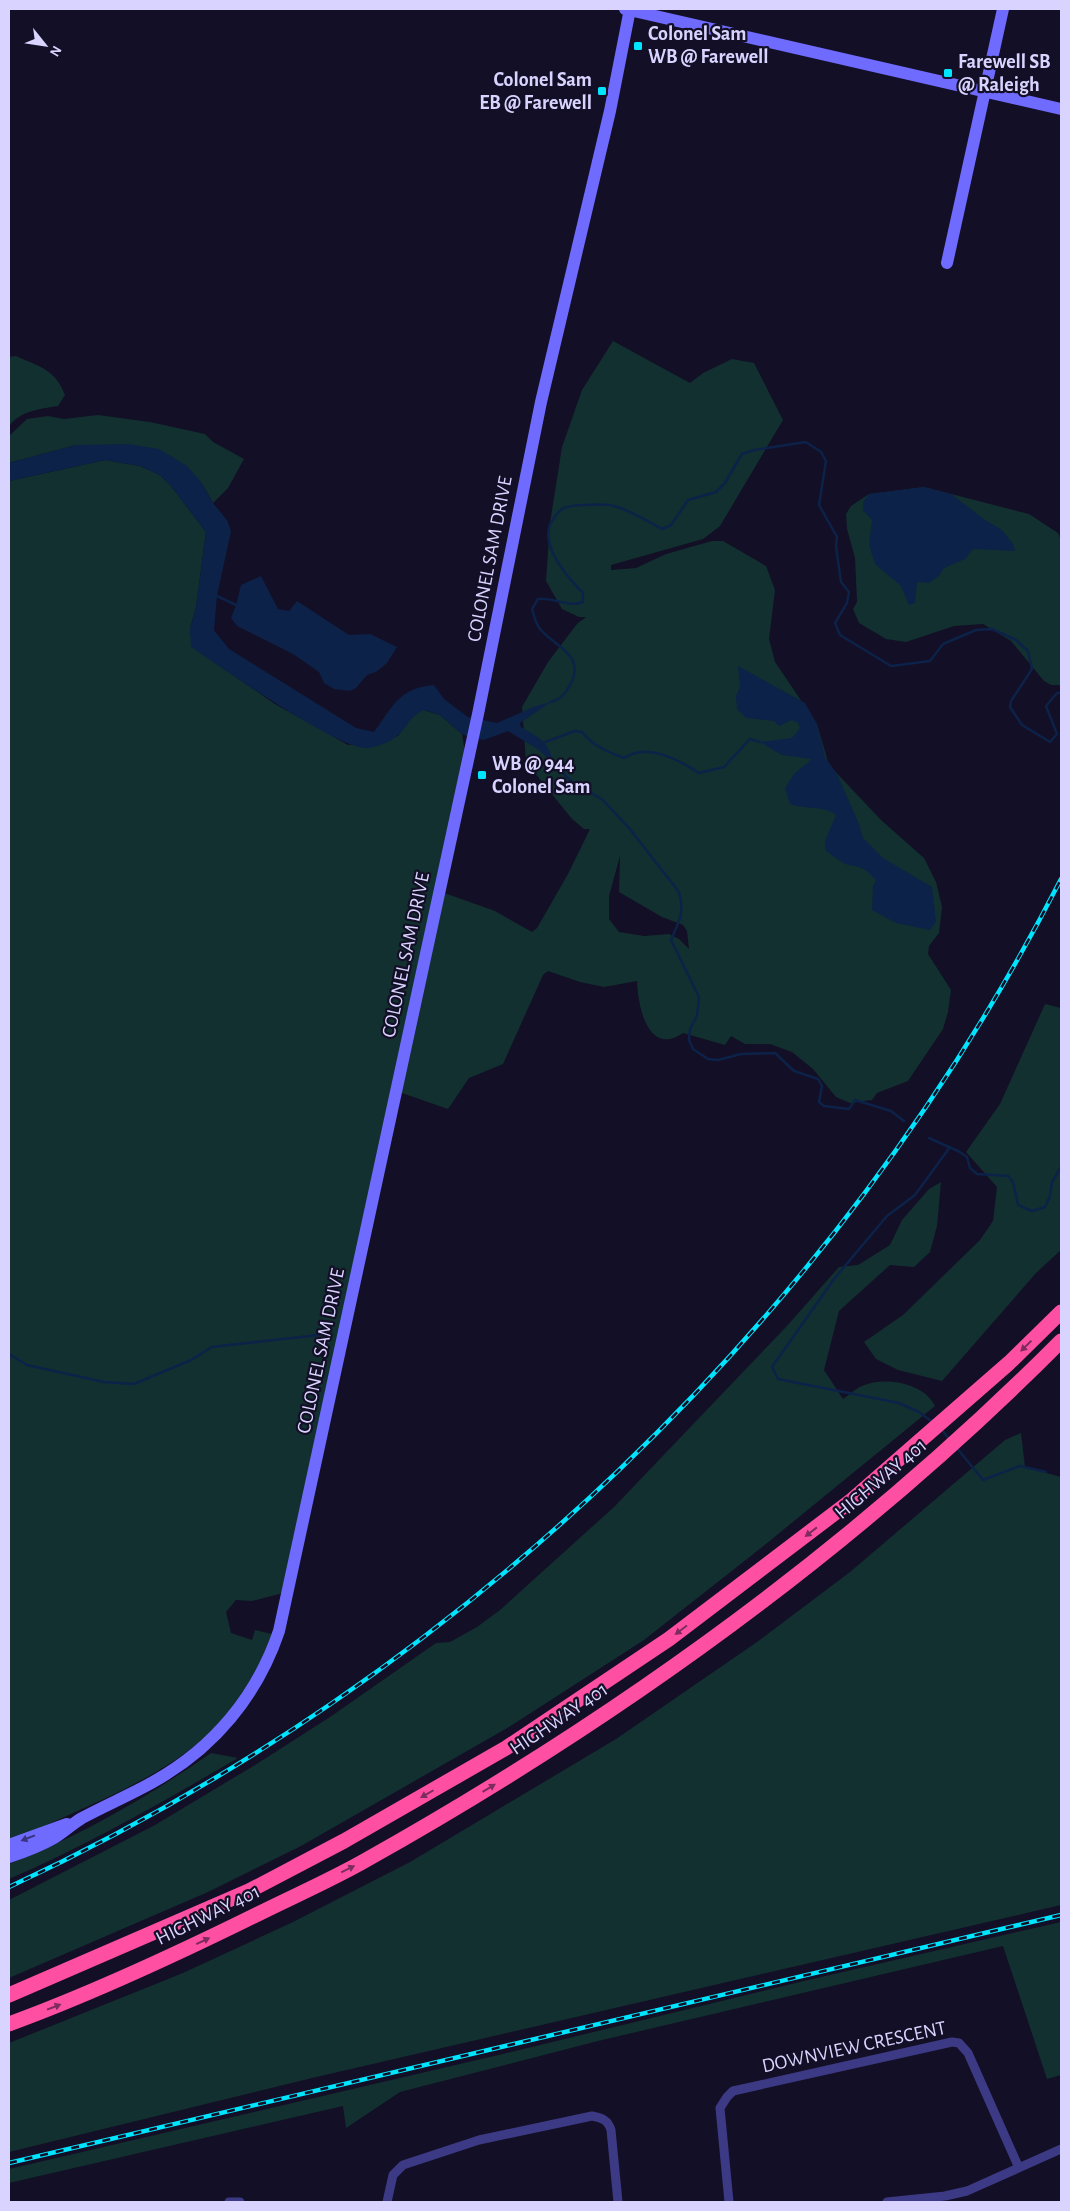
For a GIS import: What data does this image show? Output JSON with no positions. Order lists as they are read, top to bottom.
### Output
{
  "streets": {
    "highway": ["HIGHWAY 401"],
    "street": ["COLONEL SAM DRIVE", "DOWNVIEW CRESCENT"]
  },
  "places": {
    "transit": [
      "Colonel Sam WB @ Farewell",
      "Farewell SB @ Raleigh",
      "Colonel Sam EB @ Farewell",
      "WB @ 944 Colonel Sam"
    ]
  },
  "north": "bottom right"
}
